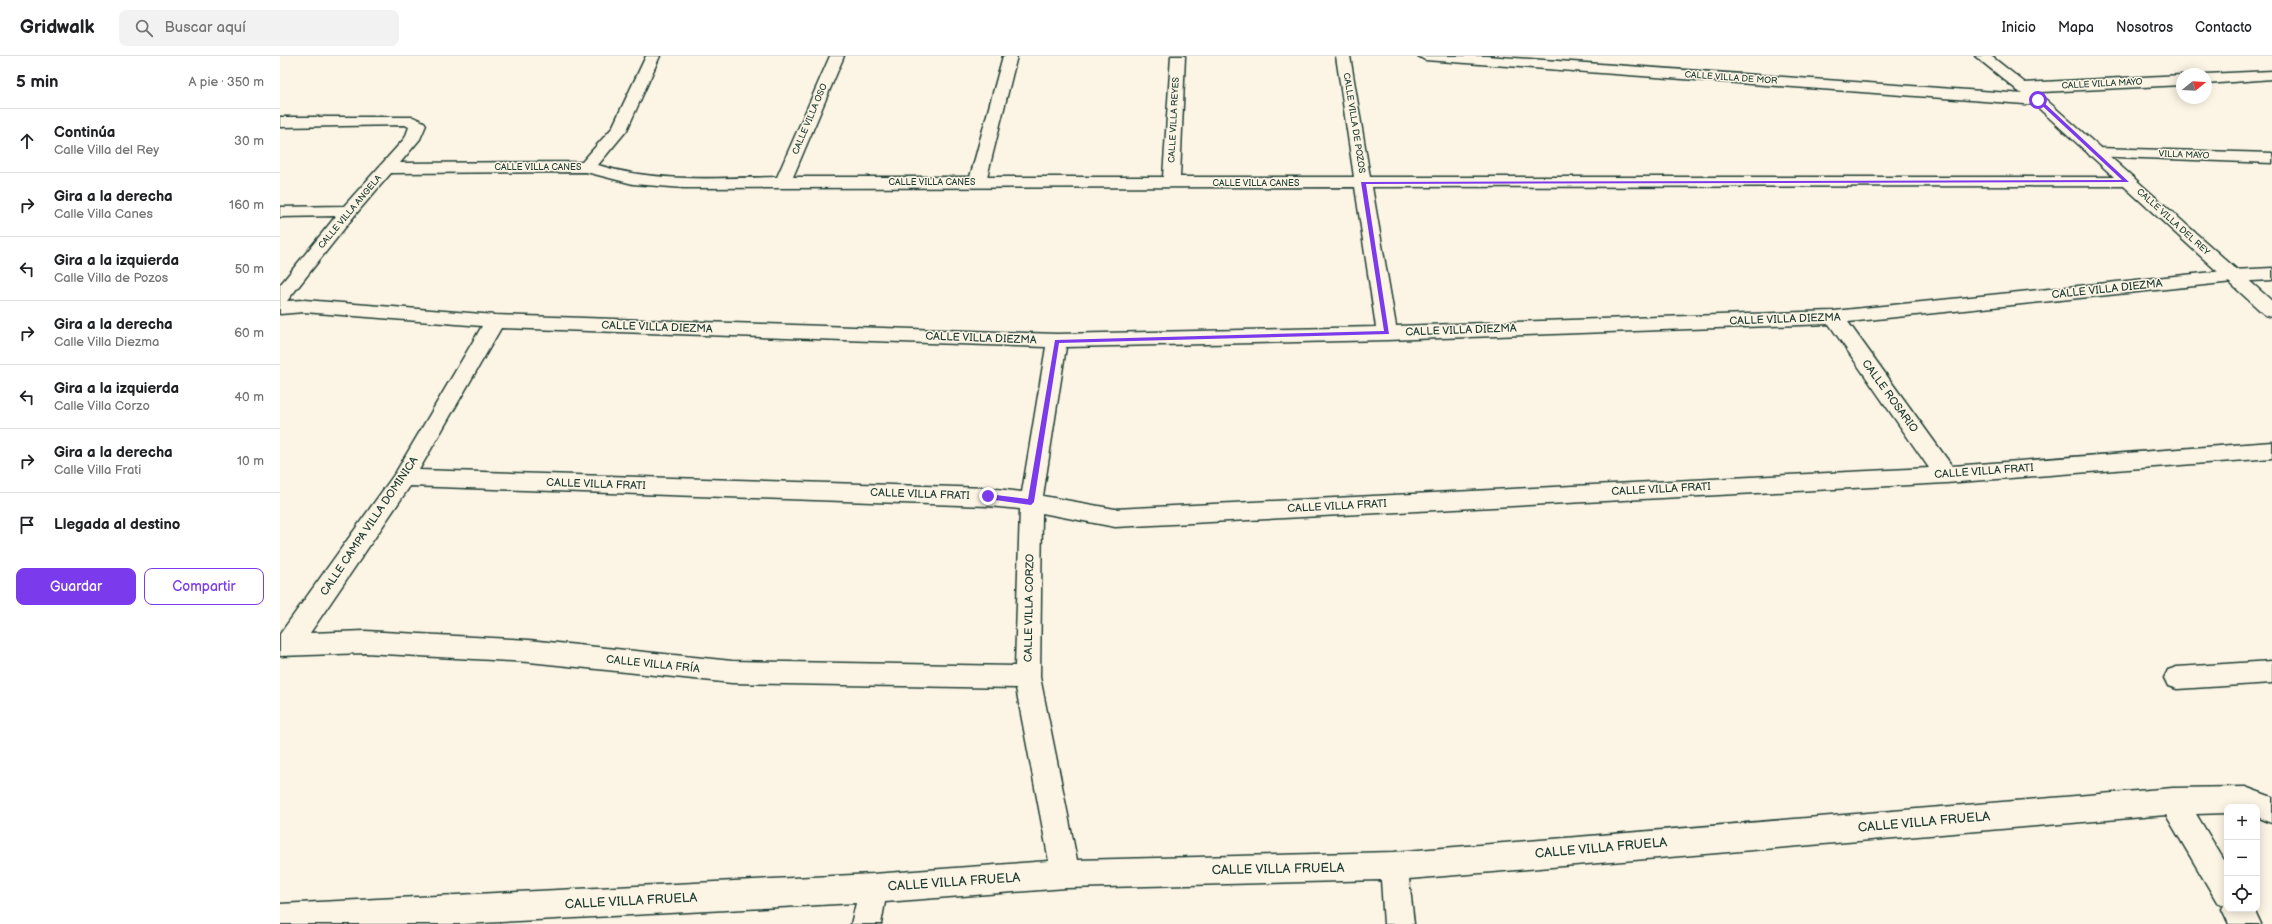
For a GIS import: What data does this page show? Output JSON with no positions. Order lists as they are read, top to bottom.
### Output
{
  "streets": {
    "street": [
      "CALLE VILLA DE MOR",
      "CALLE VILLA MAYO",
      "CALLE VILLA OSO",
      "CALLE VILLA REYES",
      "CALLE VILLA DE POZOS",
      "VILLA MAYO",
      "CALLE VILLA CANES",
      "CALLE VILLA ANGELA",
      "CALLE VILLA DEL REY",
      "CALLE VILLA DIEZMA",
      "CALLE ROSARIO",
      "CALLE VILLA FRATI",
      "CALLE CAMPA VILLA DOMINICA",
      "CALLE VILLA CORZO",
      "CALLE VILLA FRÍA",
      "CALLE VILLA FRUELA"
    ]
  },
  "crossings": [
    ["CALLE VILLA DE MOR", "CALLE VILLA DEL REY"],
    ["CALLE VILLA MAYO", "CALLE VILLA DEL REY"],
    ["CALLE VILLA OSO", "CALLE VILLA CANES"],
    ["CALLE VILLA REYES", "CALLE VILLA CANES"],
    ["CALLE VILLA DE POZOS", "CALLE VILLA CANES"],
    ["CALLE VILLA DE POZOS", "CALLE VILLA DIEZMA"],
    ["VILLA MAYO", "CALLE VILLA DEL REY"],
    ["CALLE VILLA CANES", "CALLE VILLA ANGELA"],
    ["CALLE VILLA CANES", "CALLE VILLA DEL REY"],
    ["CALLE VILLA DEL REY", "CALLE VILLA DIEZMA"],
    ["CALLE VILLA DIEZMA", "CALLE ROSARIO"],
    ["CALLE VILLA DIEZMA", "CALLE CAMPA VILLA DOMINICA"],
    ["CALLE VILLA DIEZMA", "CALLE VILLA CORZO"],
    ["CALLE ROSARIO", "CALLE VILLA FRATI"],
    ["CALLE VILLA FRATI", "CALLE CAMPA VILLA DOMINICA"],
    ["CALLE VILLA FRATI", "CALLE VILLA CORZO"],
    ["CALLE CAMPA VILLA DOMINICA", "CALLE VILLA FRÍA"],
    ["CALLE VILLA CORZO", "CALLE VILLA FRÍA"],
    ["CALLE VILLA CORZO", "CALLE VILLA FRUELA"]
  ],
  "north": "right",
  "page": {
    "header": "Gridwalk",
    "search": "Buscar aquí",
    "nav": [
      "Inicio",
      "Mapa",
      "Nosotros",
      "Contacto"
    ],
    "heading": ["5 min", "A pie · 350 m"],
    "list": [
      ["Continúa", "Calle Villa del Rey", "30 m"],
      ["Gira a la derecha", "Calle Villa Canes", "160 m"],
      ["Gira a la izquierda", "Calle Villa de Pozos", "50 m"],
      ["Gira a la derecha", "Calle Villa Diezma", "60 m"],
      ["Gira a la izquierda", "Calle Villa Corzo", "40 m"],
      ["Gira a la derecha", "Calle Villa Frati", "10 m"],
      "Llegada al destino"
    ],
    "buttons": ["Guardar", "Compartir"],
    "map_buttons": ["+", "−"]
  }
}
